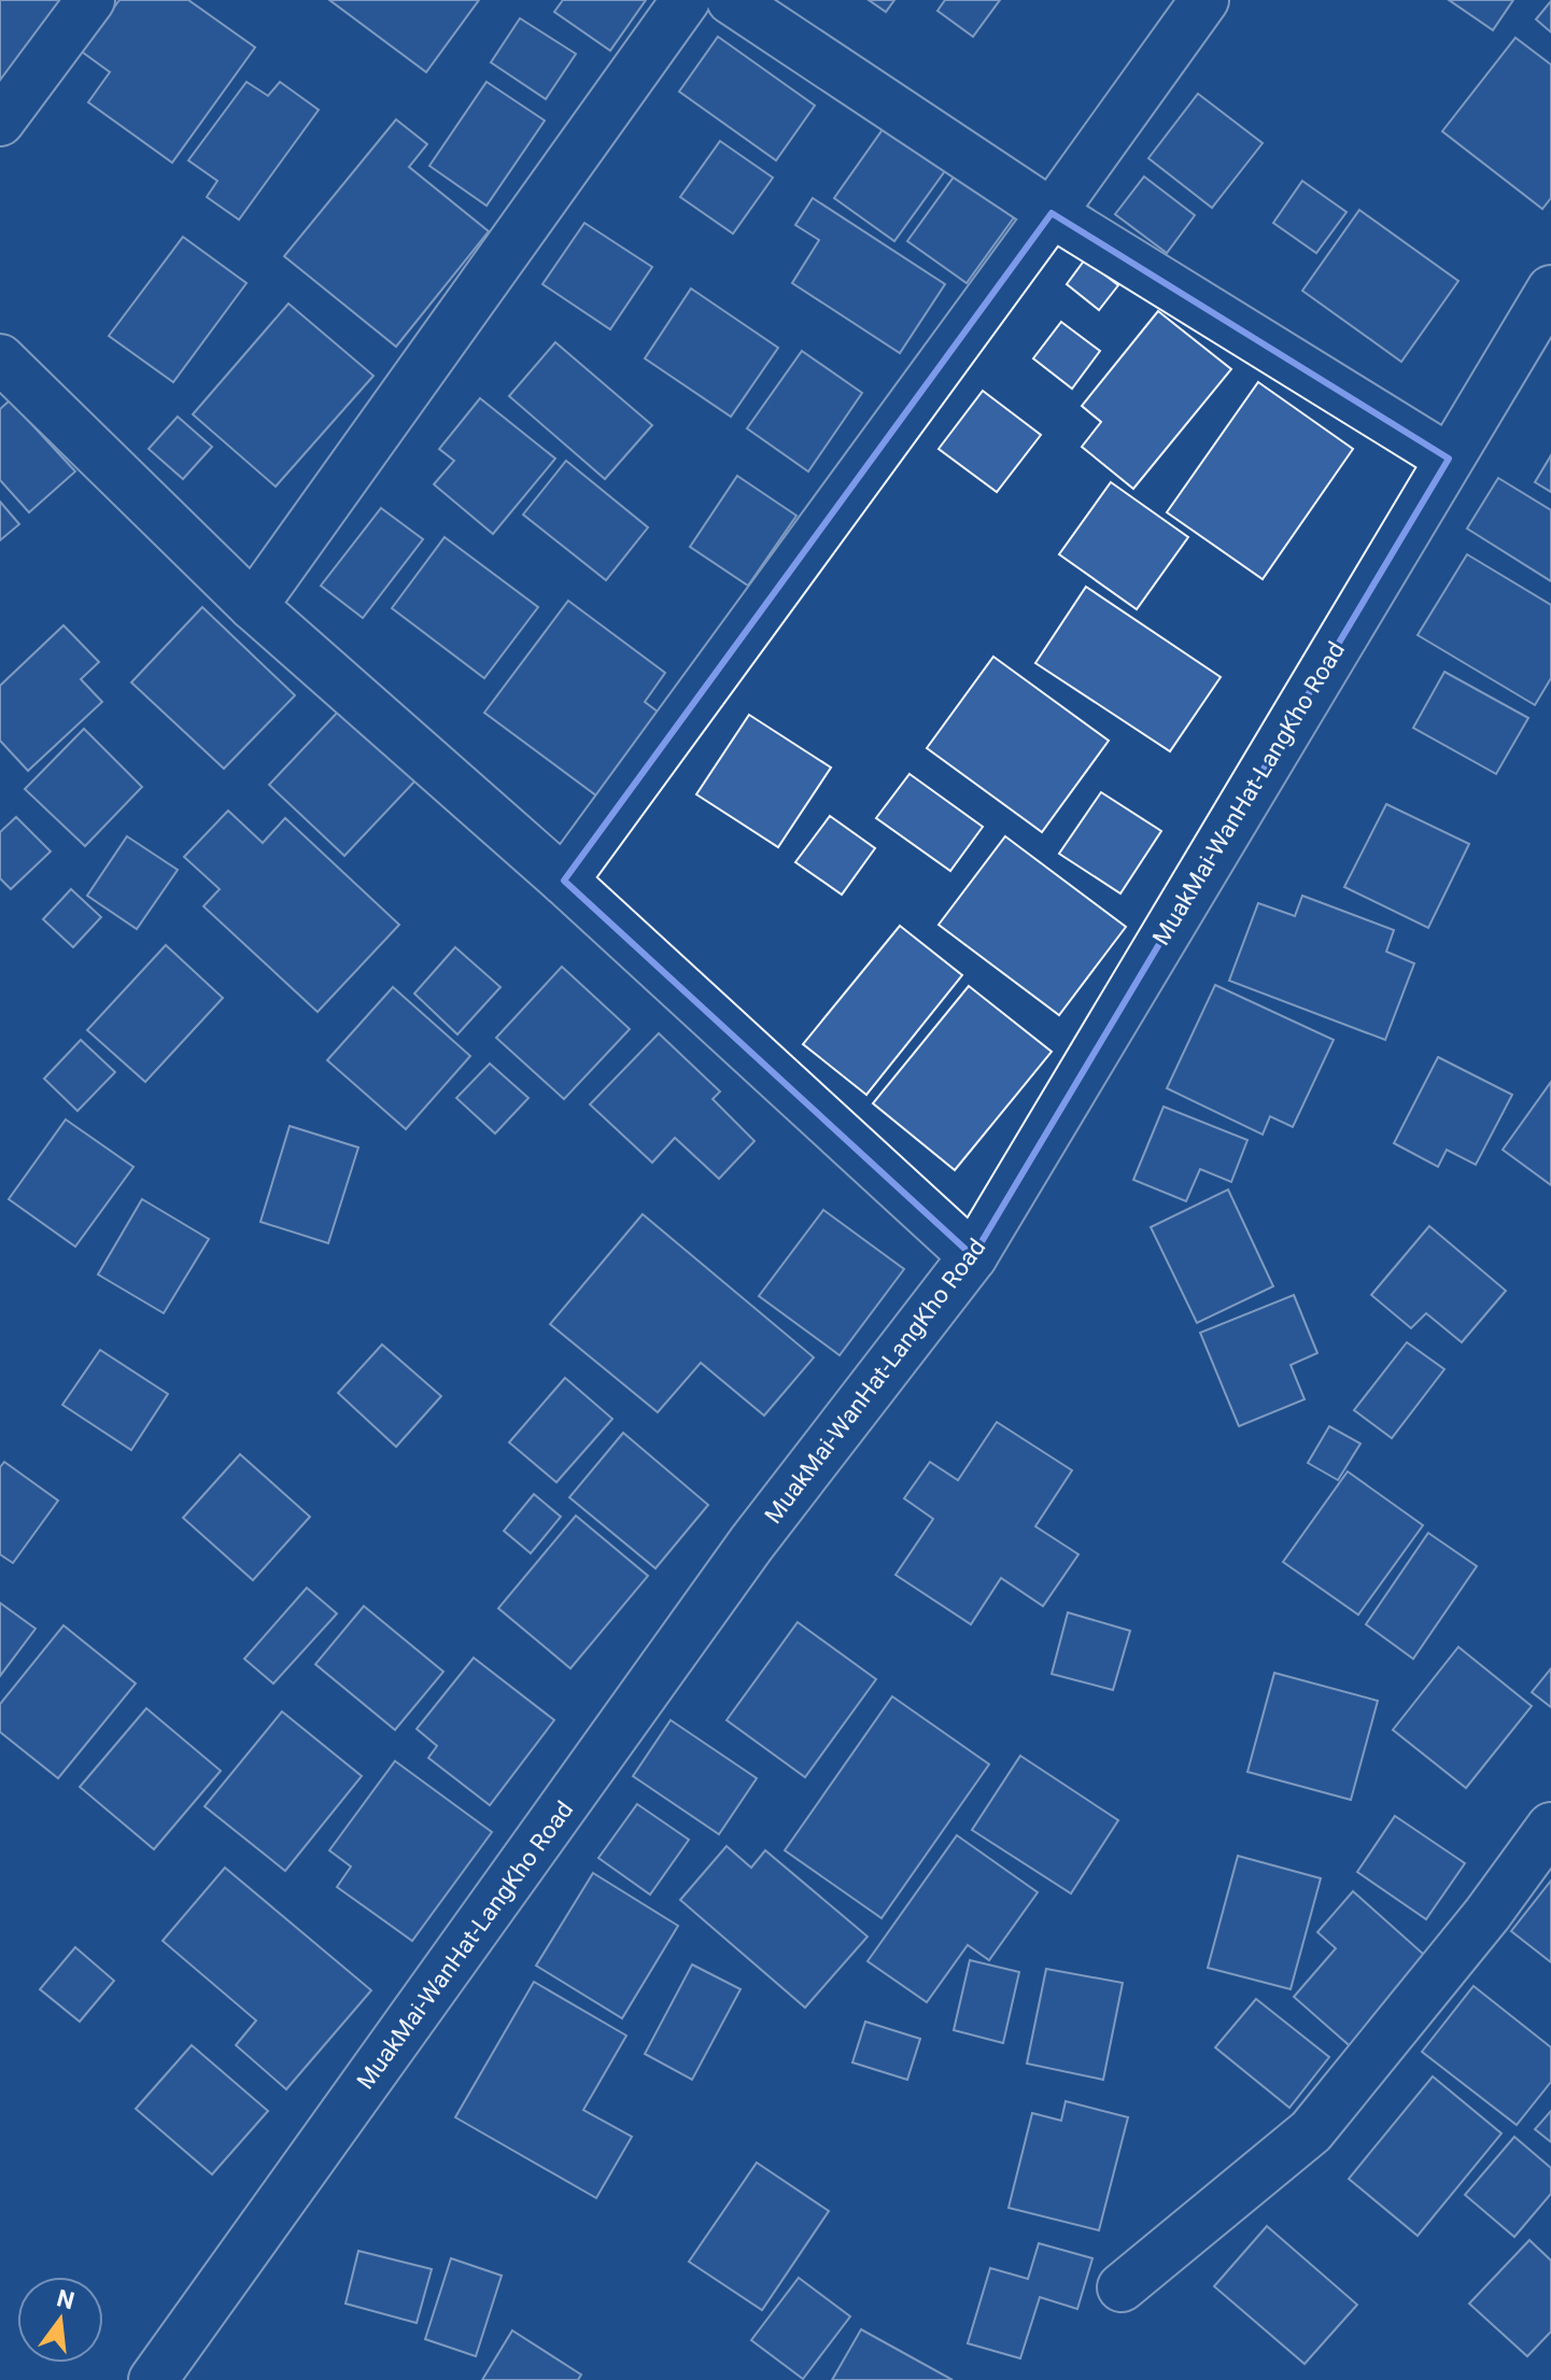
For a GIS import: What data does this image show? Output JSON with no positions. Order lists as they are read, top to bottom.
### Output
{
  "streets": {
    "street": ["MuakMai-WanHat-LangKho Road"]
  },
  "north": "top"
}
